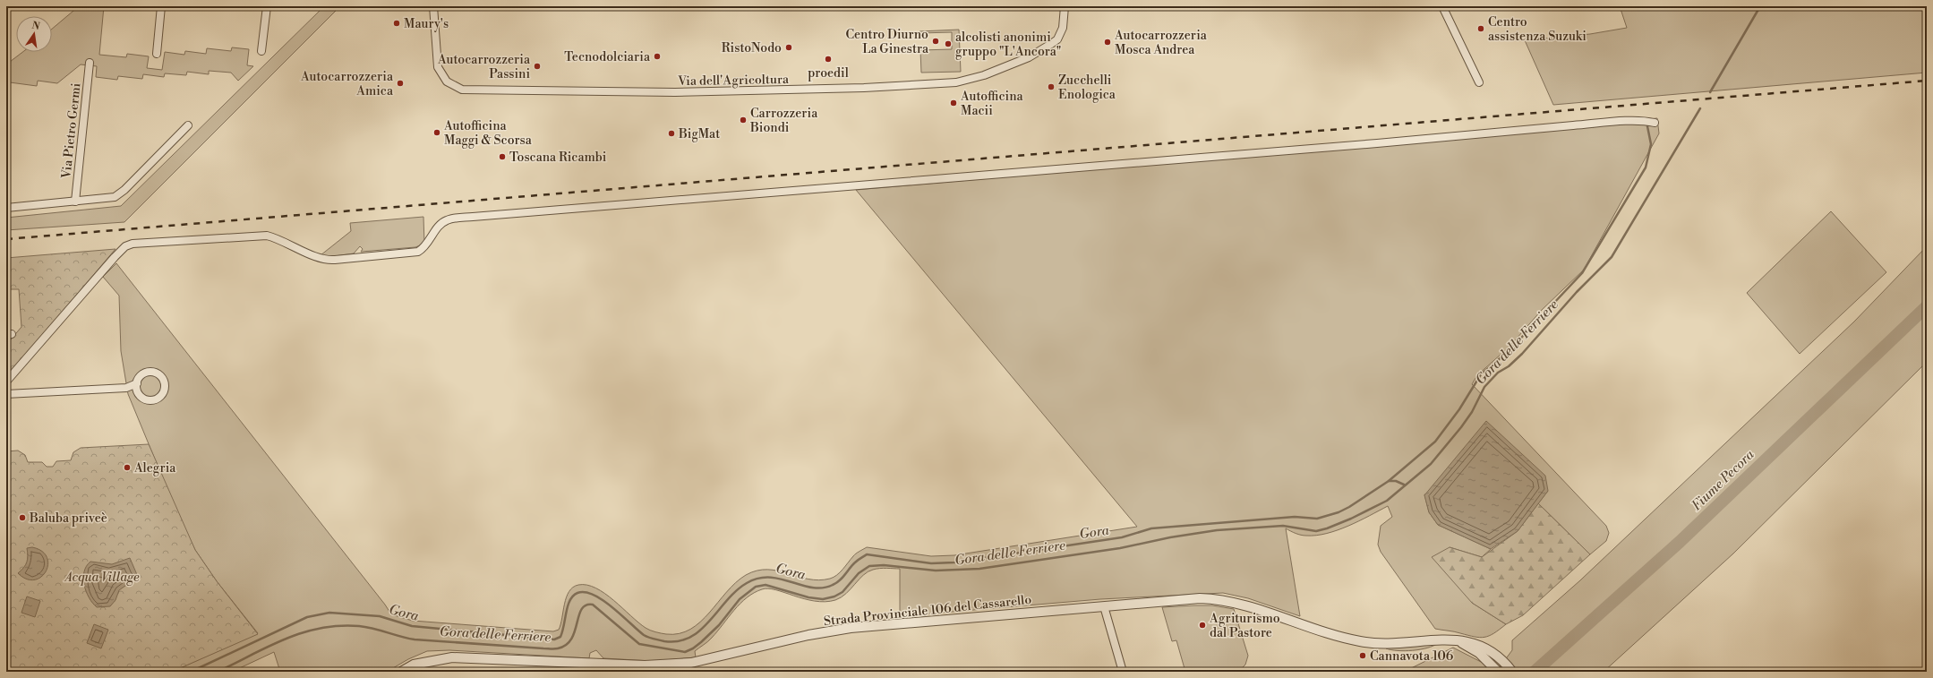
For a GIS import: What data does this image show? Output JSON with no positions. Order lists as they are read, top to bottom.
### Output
{
  "streets": {
    "street": ["Via dell'Agricoltura", "Via Pietro Germi", "Strada Provinciale 106 del Cassarello"]
  },
  "water": ["Gora delle Ferriere", "Fiume Pecora", "Gora"],
  "parks": ["Acqua Village"],
  "places": [
    "Maury's",
    "Centro assistenza Suzuki",
    "Centro Diurno La Ginestra",
    "Autocarrozzeria Mosca Andrea",
    "alcolisti anonimi gruppo \"L'Ancora\"",
    "RistoNodo",
    "Tecnodolciaria",
    "proedil",
    "Autocarrozzeria Passini",
    "Autocarrozzeria Amica",
    "Zucchelli Enologica",
    "Autofficina Macii",
    "Carrozzeria Biondi",
    "Autofficina Maggi & Scorsa",
    "BigMat",
    "Toscana Ricambi",
    "Alegria",
    "Baluba priveè",
    "Agriturismo dal Pastore",
    "Cannavota 106"
  ],
  "north": "top"
}
